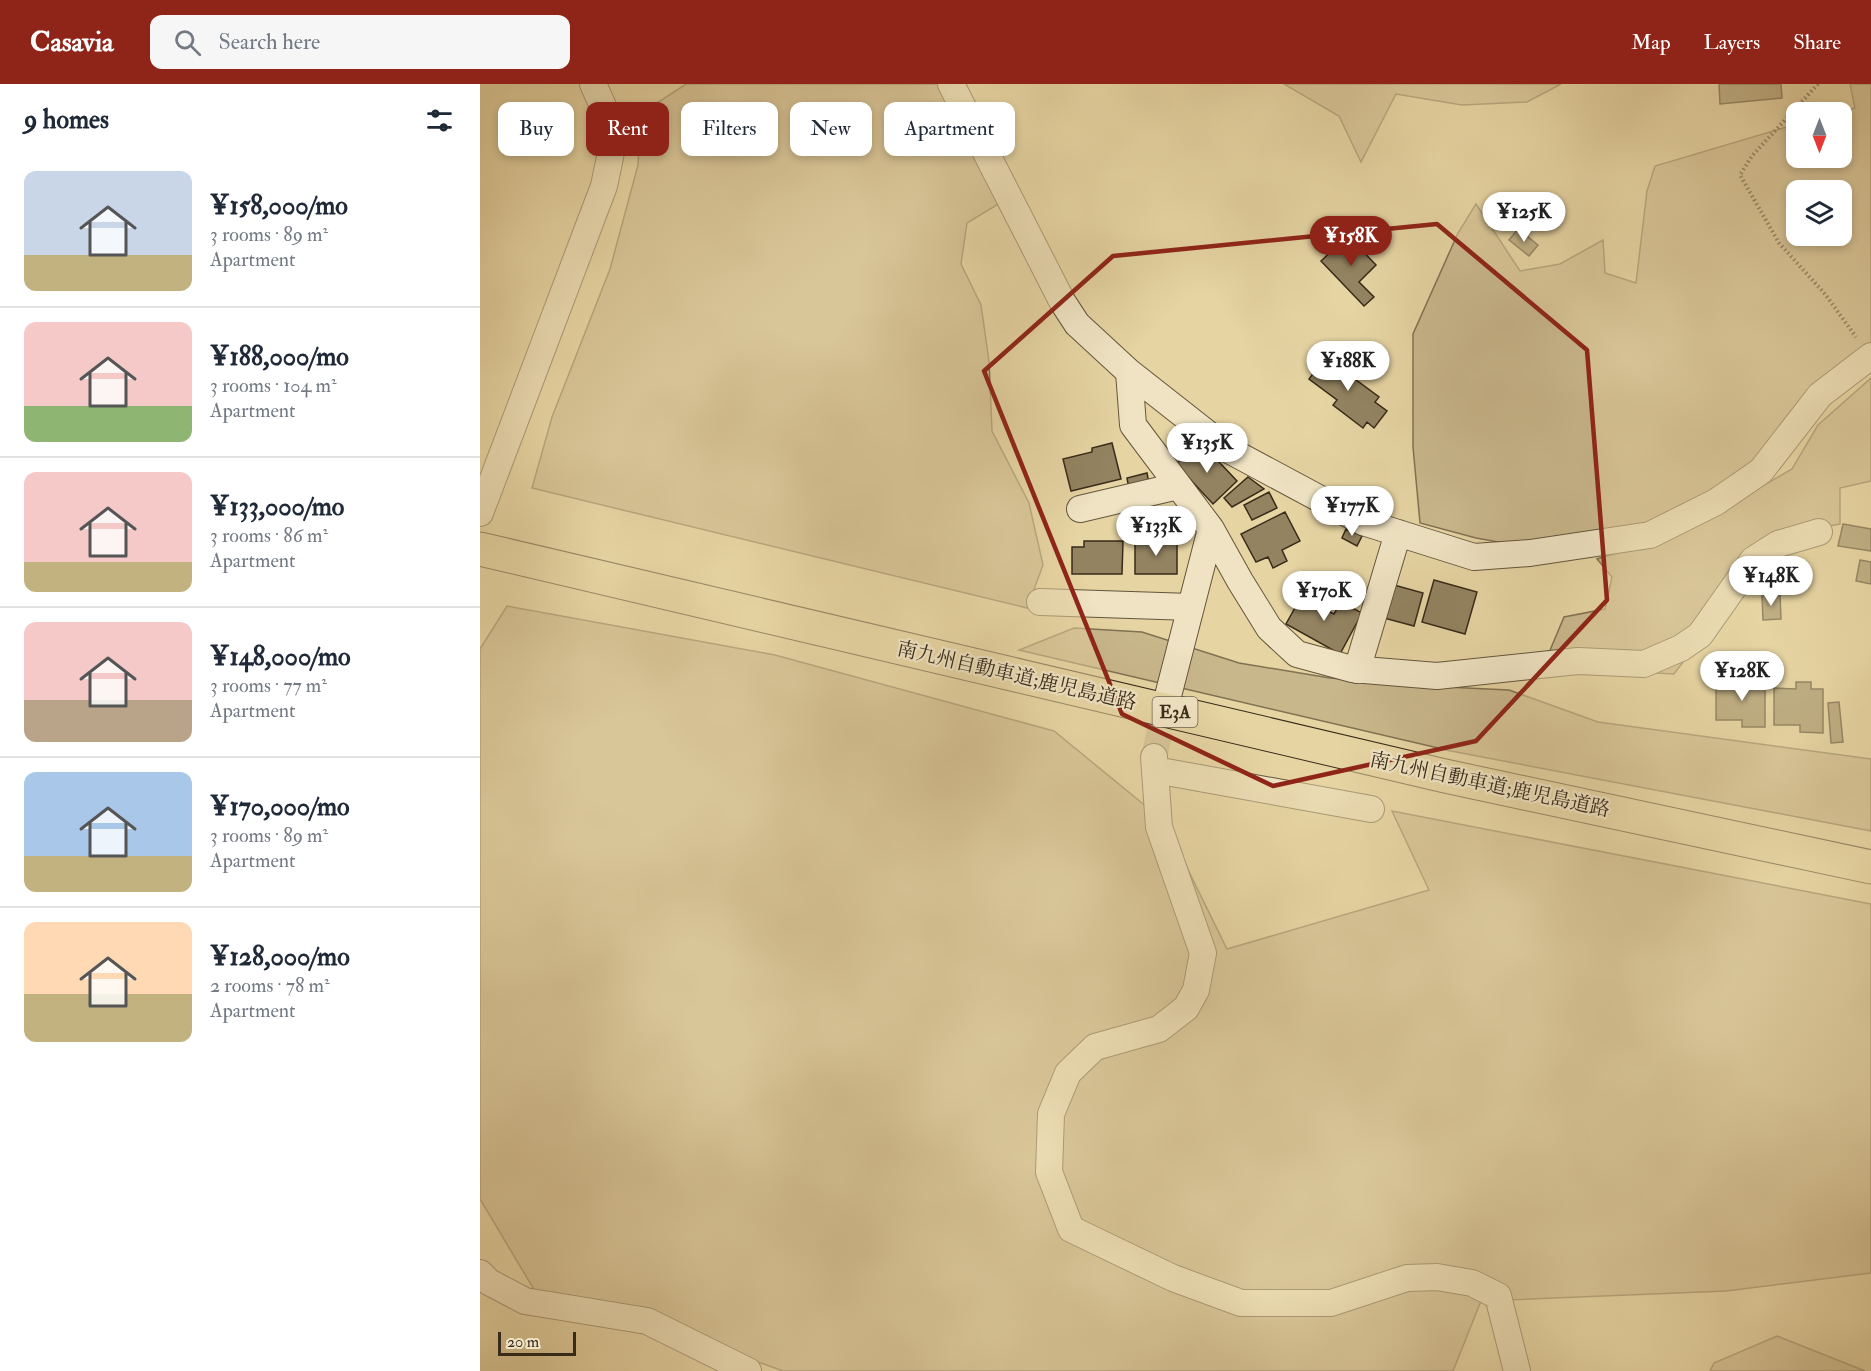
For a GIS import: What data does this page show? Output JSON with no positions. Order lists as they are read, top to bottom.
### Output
{
  "streets": {
    "highway": ["南九州自動車道;鹿児島道路", "E3A"]
  },
  "scale_bar": "20 m",
  "north": "bottom",
  "page": {
    "header": "Casavia",
    "search": "Search here",
    "nav": ["Map", "Layers", "Share"],
    "heading": "9 homes",
    "chip": [
      "Buy",
      "Rent",
      "Filters",
      "New",
      "Apartment"
    ],
    "list": [
      {
        "name": "¥158,000/mo",
        "note": "3 rooms · 89 m² · Apartment"
      },
      {
        "name": "¥188,000/mo",
        "note": "3 rooms · 104 m² · Apartment"
      },
      {
        "name": "¥133,000/mo",
        "note": "3 rooms · 86 m² · Apartment"
      },
      {
        "name": "¥148,000/mo",
        "note": "3 rooms · 77 m² · Apartment"
      },
      {
        "name": "¥170,000/mo",
        "note": "3 rooms · 89 m² · Apartment"
      },
      {
        "name": "¥128,000/mo",
        "note": "2 rooms · 78 m² · Apartment"
      }
    ],
    "price": [
      "¥125K",
      "¥158K",
      "¥188K",
      "¥135K",
      "¥177K",
      "¥133K",
      "¥148K",
      "¥170K",
      "¥128K"
    ],
    "scale": "20 m"
  }
}
